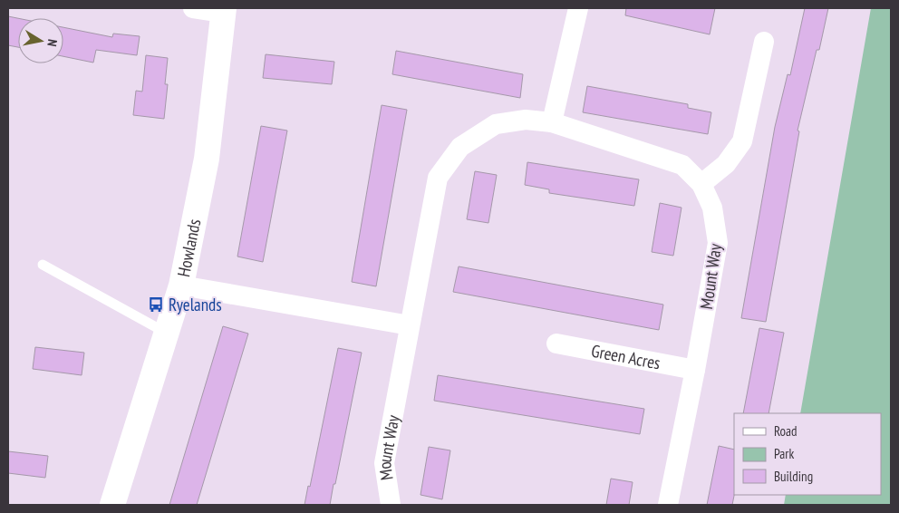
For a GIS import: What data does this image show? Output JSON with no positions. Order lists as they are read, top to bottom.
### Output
{
  "streets": {
    "street": ["Howlands", "Mount Way", "Green Acres"]
  },
  "crossings": [
    ["Mount Way", "Green Acres"]
  ],
  "places": {
    "bus stop": ["Ryelands"]
  },
  "legend": ["Road", "Park", "Building"],
  "north": "right"
}
